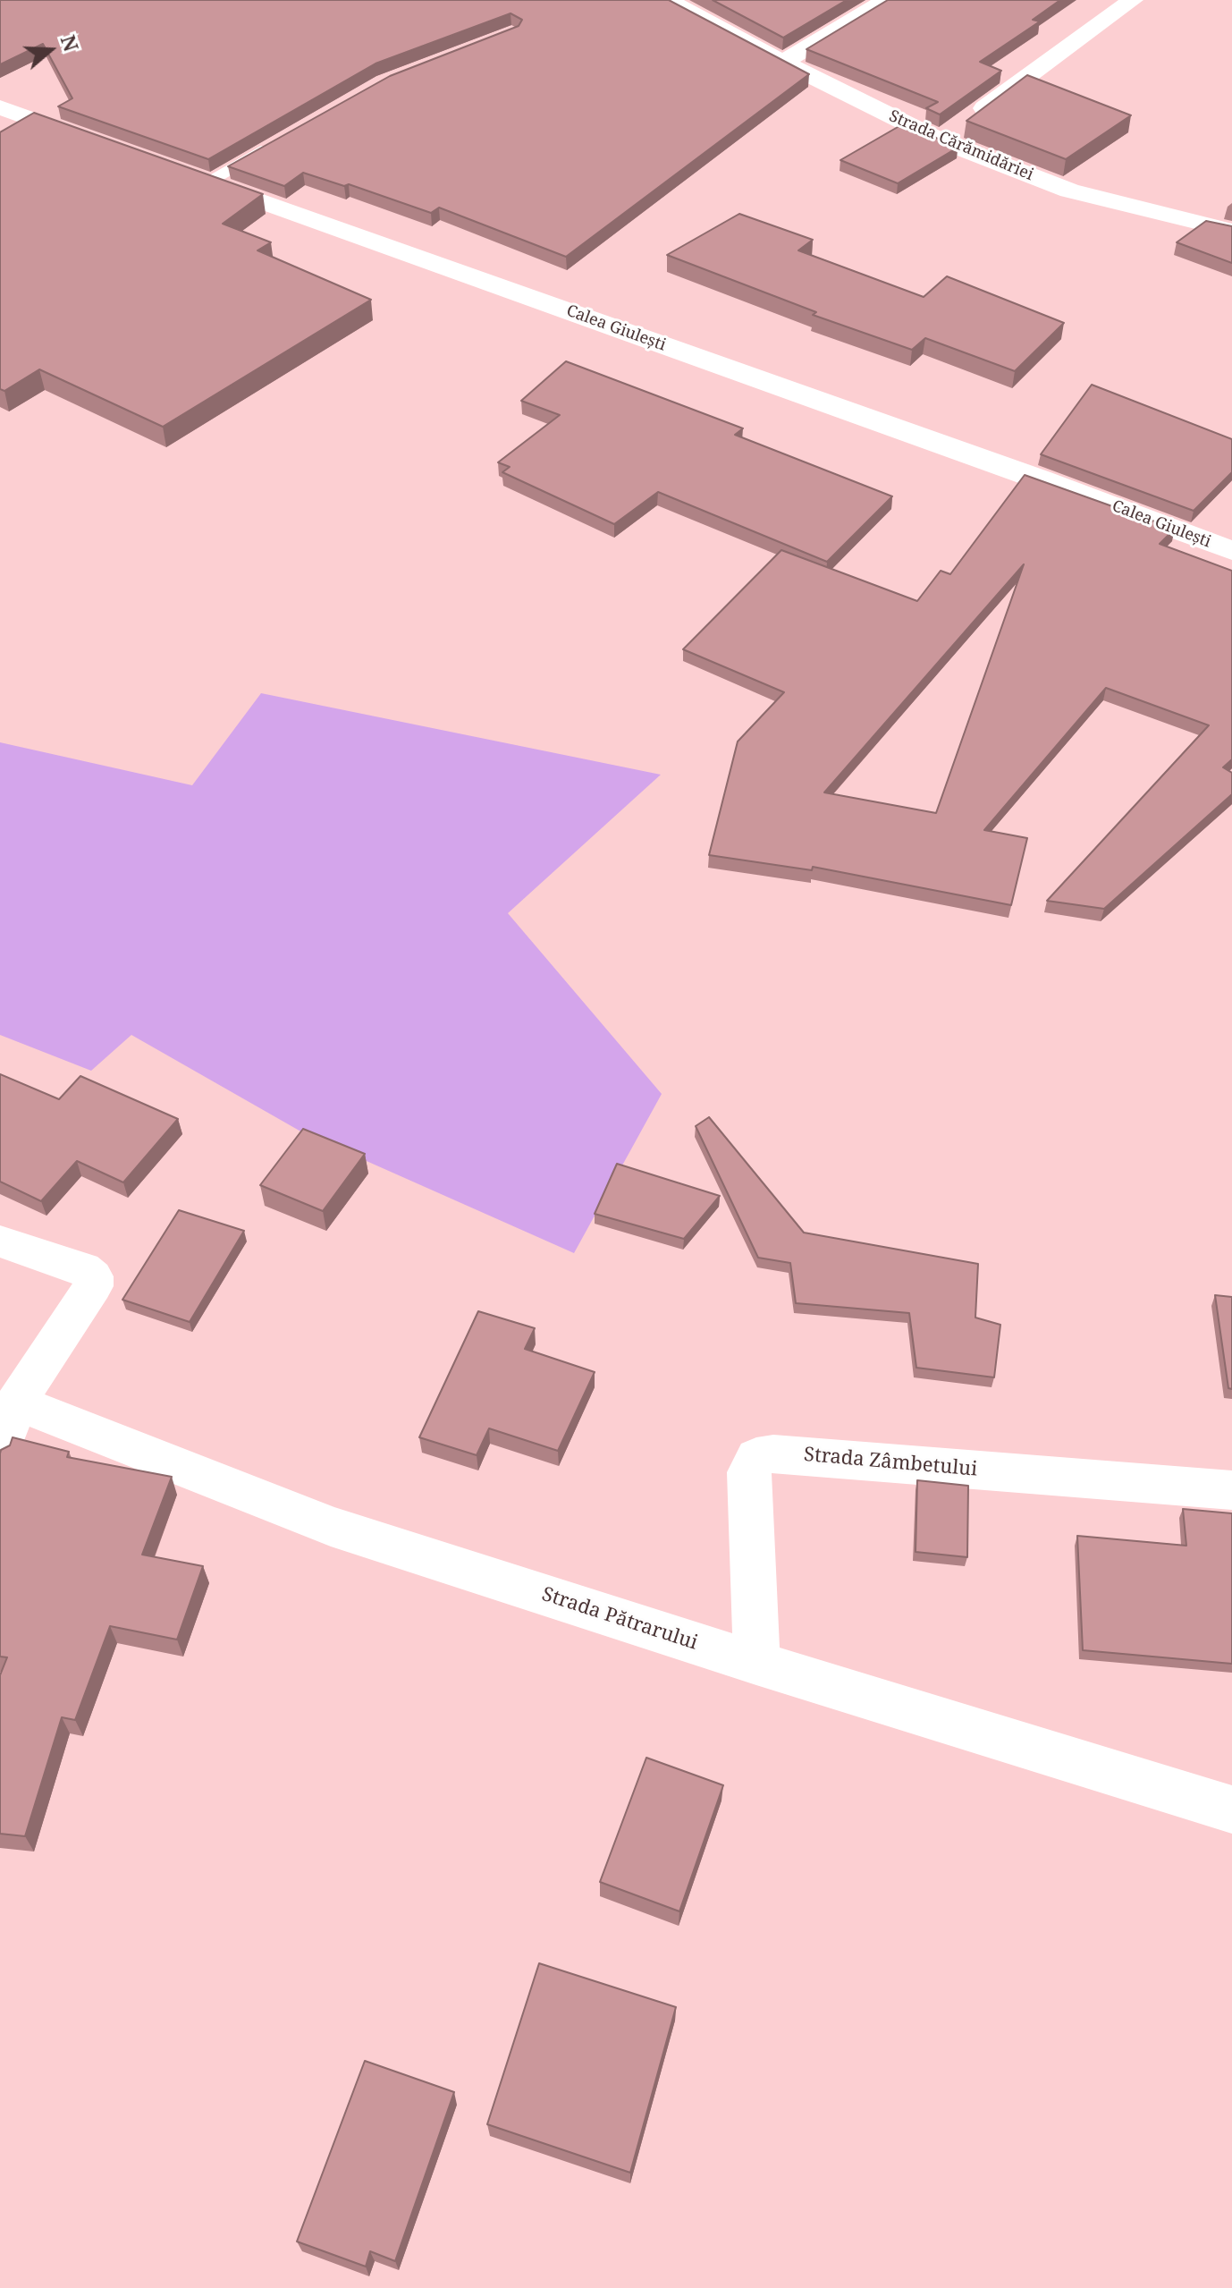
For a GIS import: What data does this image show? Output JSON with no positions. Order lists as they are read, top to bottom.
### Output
{
  "streets": {
    "street": [
      "Strada Cărămidăriei",
      "Calea Giulești",
      "Strada Zâmbetului",
      "Strada Pătrarului"
    ]
  },
  "crossings": [
    ["Strada Zâmbetului", "Strada Pătrarului"]
  ],
  "north": "right"
}
